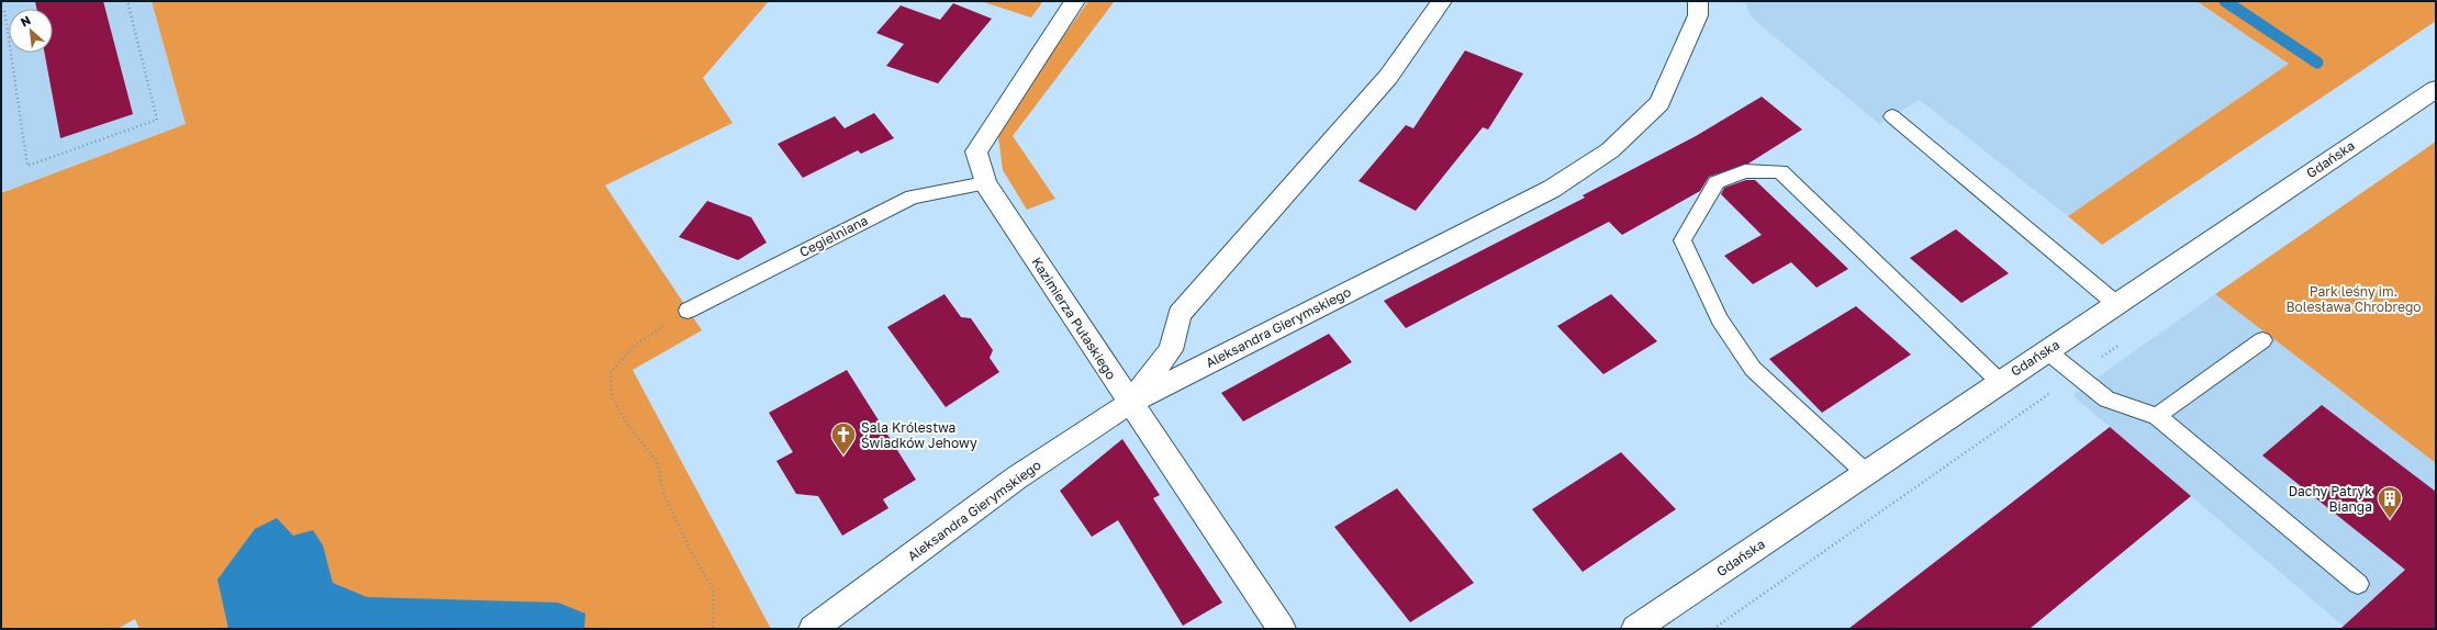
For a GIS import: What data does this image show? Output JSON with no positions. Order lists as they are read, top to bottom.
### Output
{
  "streets": {
    "street": ["Gdańska", "Kazimierza Pułaskiego", "Aleksandra Gierymskiego"],
    "lane": ["Cegielniana"]
  },
  "crossings": [
    ["Cegielniana", "Kazimierza Pułaskiego"],
    ["Kazimierza Pułaskiego", "Aleksandra Gierymskiego"]
  ],
  "parks": ["Park leśny im. Bolesława Chrobrego"],
  "places": {
    "church": ["Sala Królestwa Świadków Jehowy"],
    "building": ["Dachy Patryk Bianga"]
  },
  "north": "top left"
}
